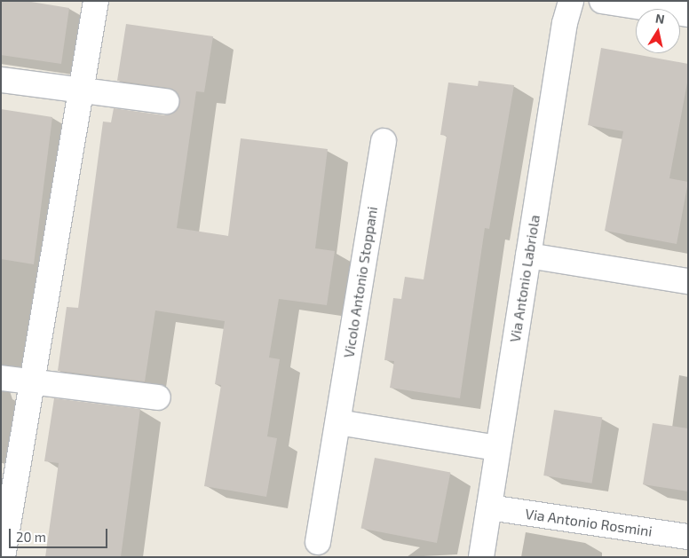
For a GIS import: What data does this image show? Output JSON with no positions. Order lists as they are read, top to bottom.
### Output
{
  "streets": {
    "street": ["Via Antonio Labriola", "Vicolo Antonio Stoppani", "Via Antonio Rosmini"]
  },
  "crossings": [
    ["Via Antonio Labriola", "Via Antonio Rosmini"]
  ],
  "scale_bar": "20 m",
  "north": "top"
}
